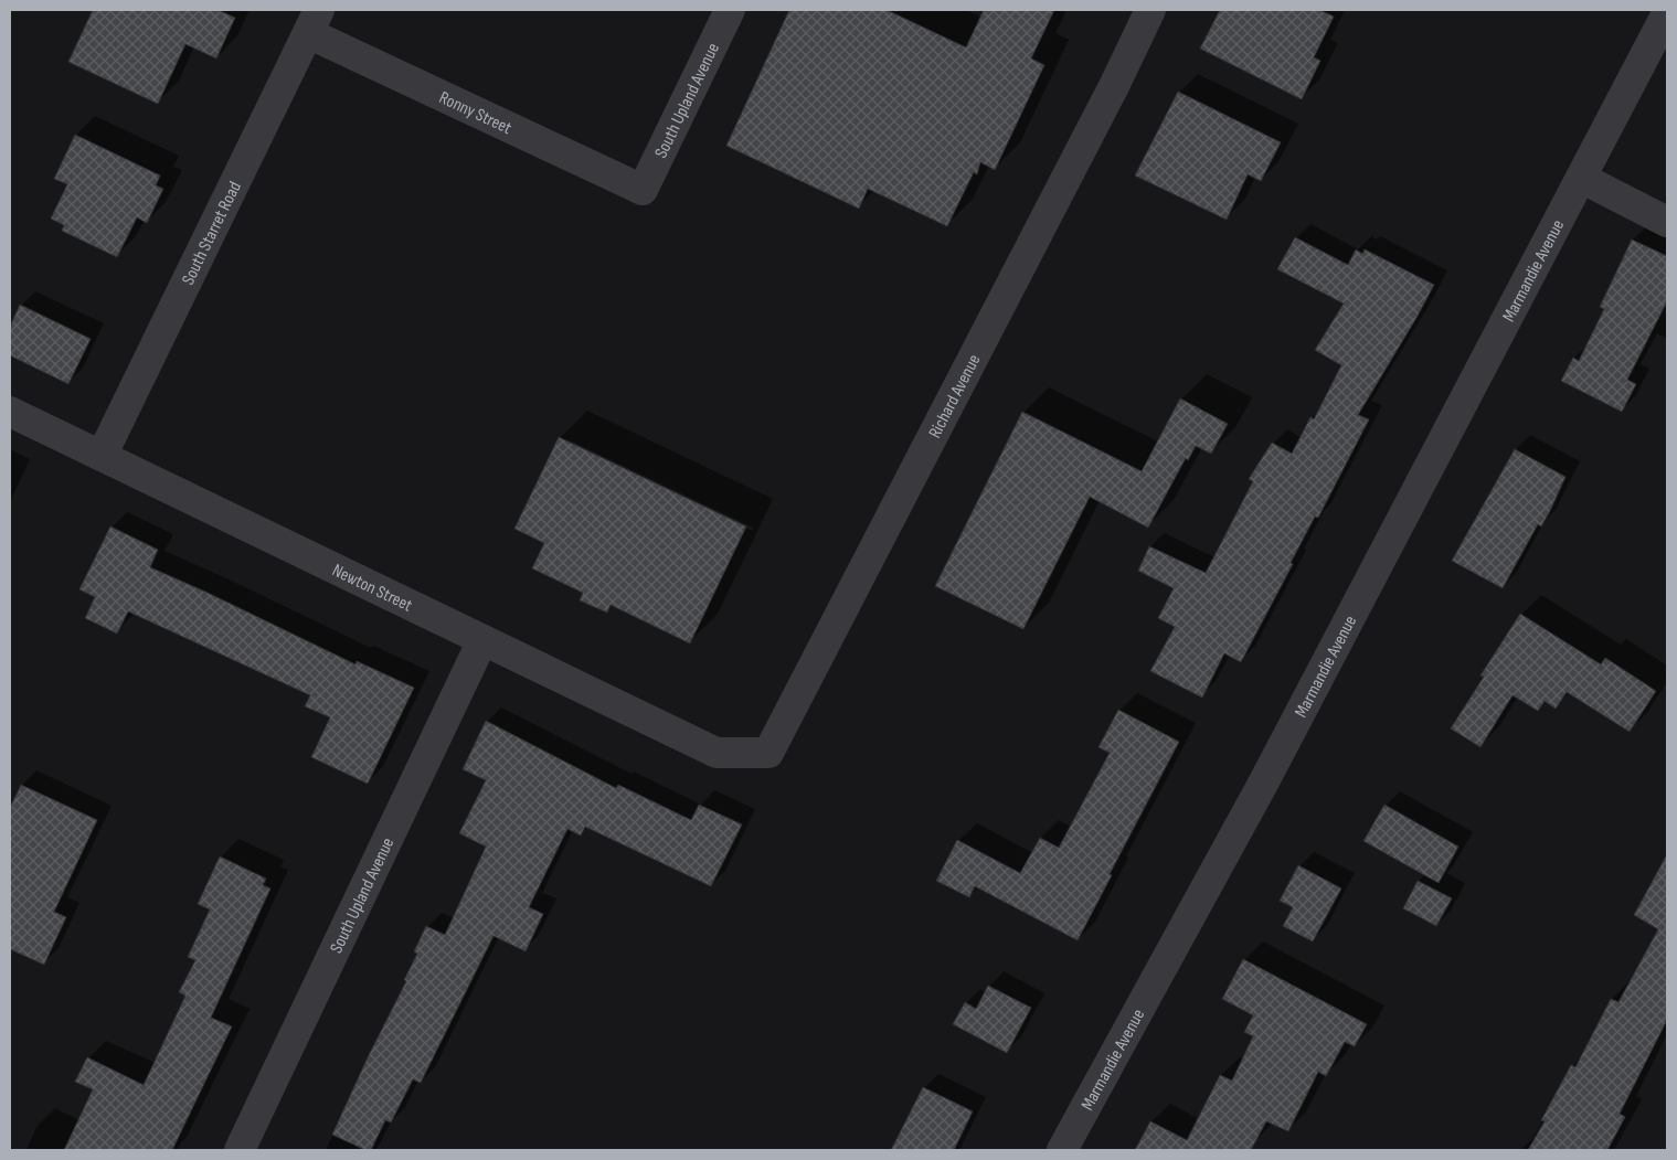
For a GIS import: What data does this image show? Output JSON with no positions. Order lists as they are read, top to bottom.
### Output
{
  "streets": {
    "street": [
      "South Upland Avenue",
      "Ronny Street",
      "South Starret Road",
      "Marmandie Avenue",
      "Richard Avenue",
      "Newton Street"
    ]
  },
  "crossings": [
    ["South Upland Avenue", "Ronny Street"],
    ["South Upland Avenue", "Newton Street"],
    ["Ronny Street", "South Starret Road"],
    ["South Starret Road", "Newton Street"],
    ["Richard Avenue", "Newton Street"]
  ]
}
